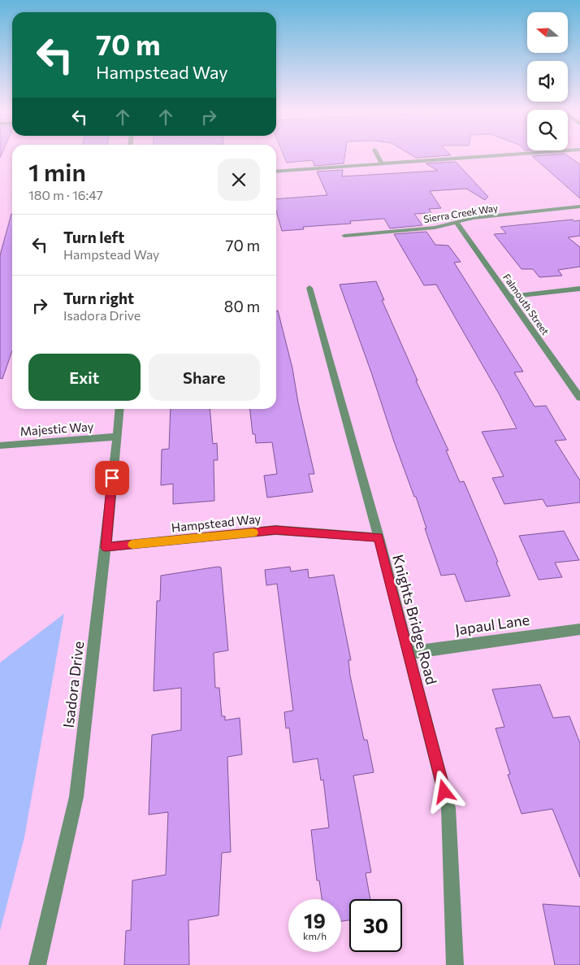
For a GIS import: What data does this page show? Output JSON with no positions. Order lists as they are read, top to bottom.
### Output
{
  "streets": {
    "street": [
      "Sierra Creek Way",
      "Falmouth Street",
      "Majestic Way",
      "Hampstead Way",
      "Knights Bridge Road",
      "Japaul Lane",
      "Isadora Drive"
    ]
  },
  "crossings": [
    ["Sierra Creek Way", "Falmouth Street"],
    ["Majestic Way", "Isadora Drive"],
    ["Hampstead Way", "Knights Bridge Road"],
    ["Hampstead Way", "Isadora Drive"],
    ["Knights Bridge Road", "Japaul Lane"]
  ],
  "north": "left",
  "page": {
    "turn": ["70 m", "Hampstead Way"],
    "heading": ["1 min", "180 m · 16:47"],
    "list": [
      {
        "name": "Turn left",
        "note": "Hampstead Way",
        "value": "70 m"
      },
      {
        "name": "Turn right",
        "note": "Isadora Drive",
        "value": "80 m"
      }
    ],
    "buttons": ["Exit", "Share"],
    "speed": "19 km/h",
    "limit": "30"
  }
}
